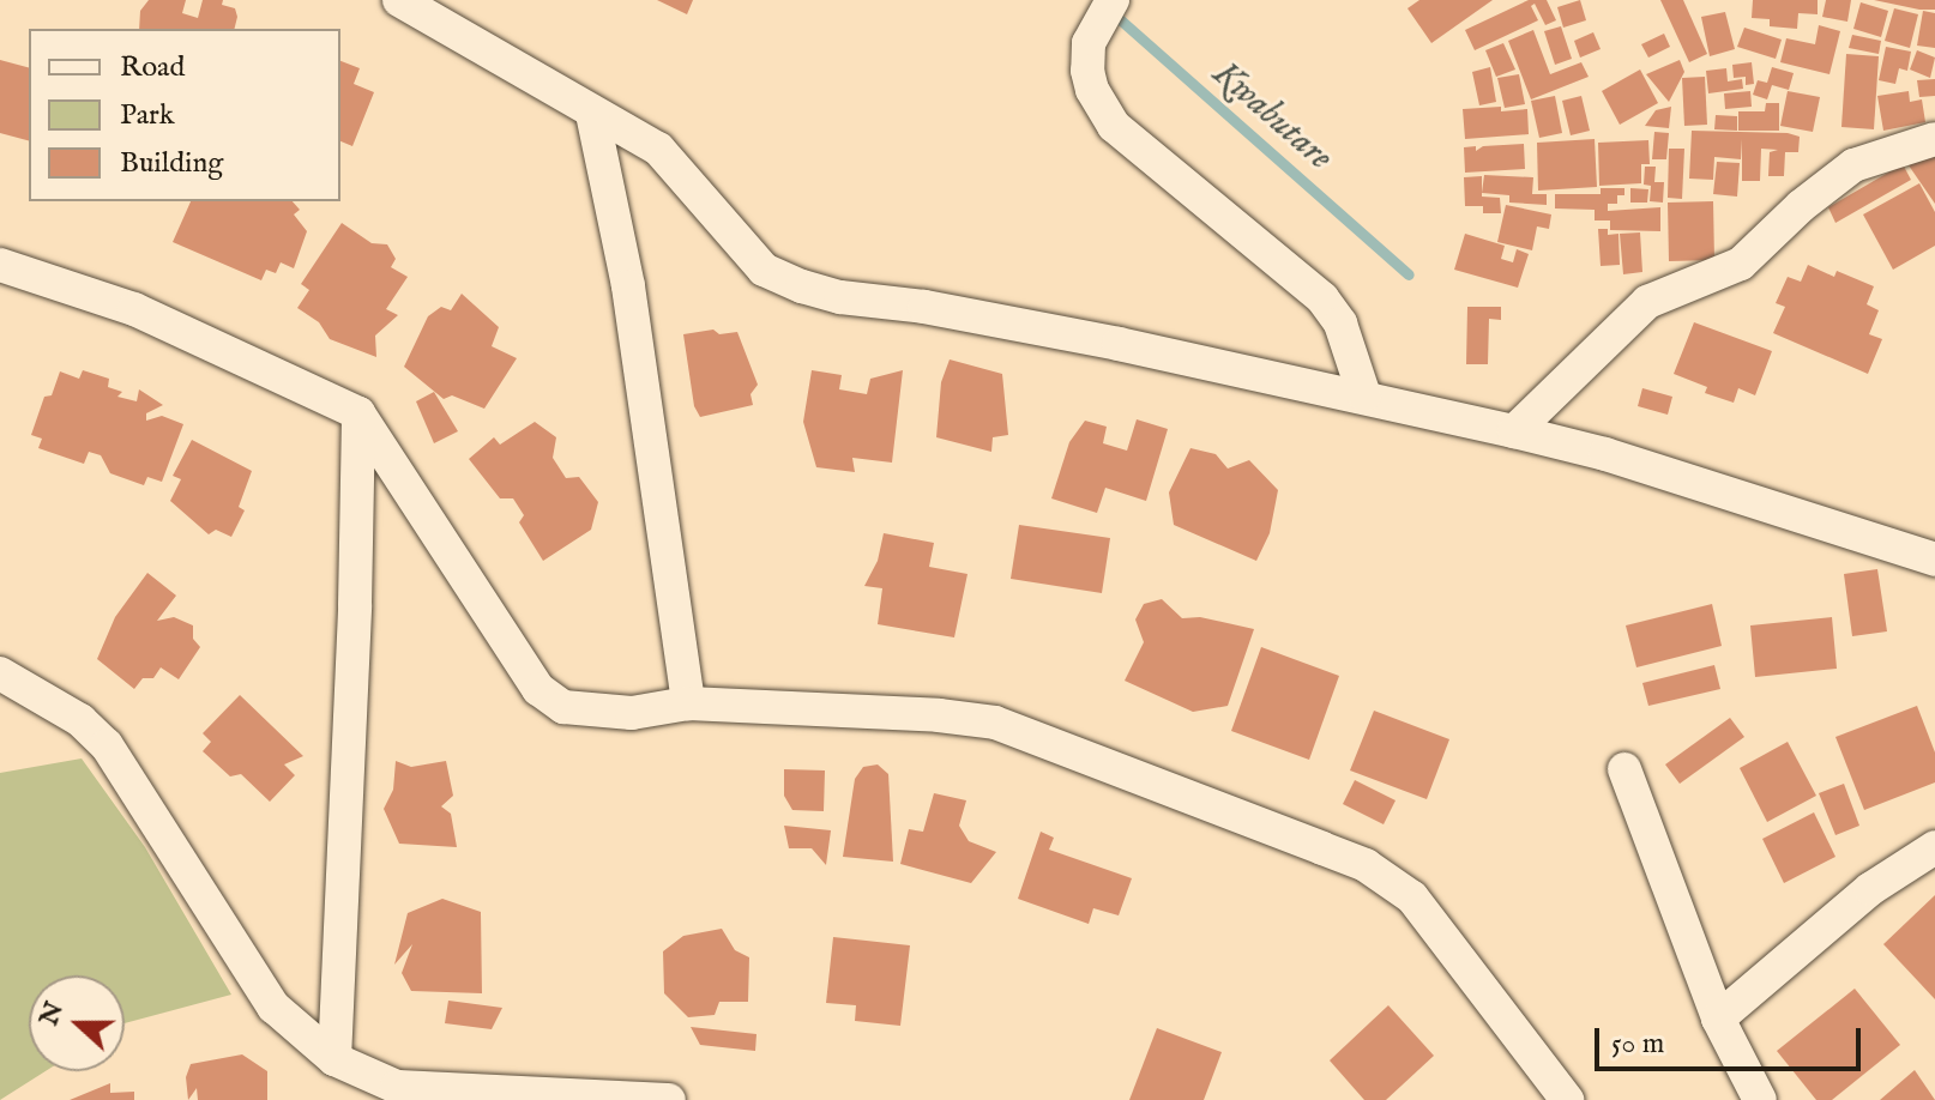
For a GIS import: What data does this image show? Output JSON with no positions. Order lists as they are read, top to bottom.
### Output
{
  "water": ["Kwabutare"],
  "legend": ["Road", "Park", "Building"],
  "scale_bar": "50 m",
  "north": "left"
}
